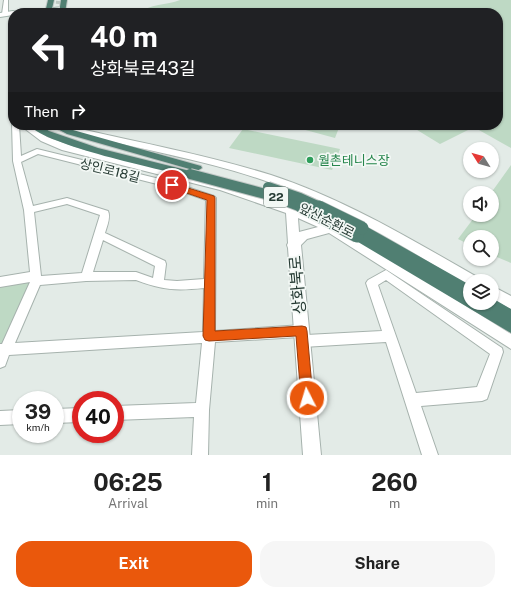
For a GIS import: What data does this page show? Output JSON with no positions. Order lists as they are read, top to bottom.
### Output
{
  "streets": {
    "highway": ["22", "앞산순환로"],
    "street": ["상인로18길", "상화북로"]
  },
  "places": ["월촌테니스장"],
  "north": "top left",
  "page": {
    "turn": ["40 m", "상화북로43길"],
    "then": "Then",
    "speed": "39 km/h",
    "limit": "40",
    "eta": [
      "06:25",
      "Arrival",
      "1",
      "min",
      "260",
      "m"
    ],
    "buttons": ["Exit", "Share"]
  }
}
